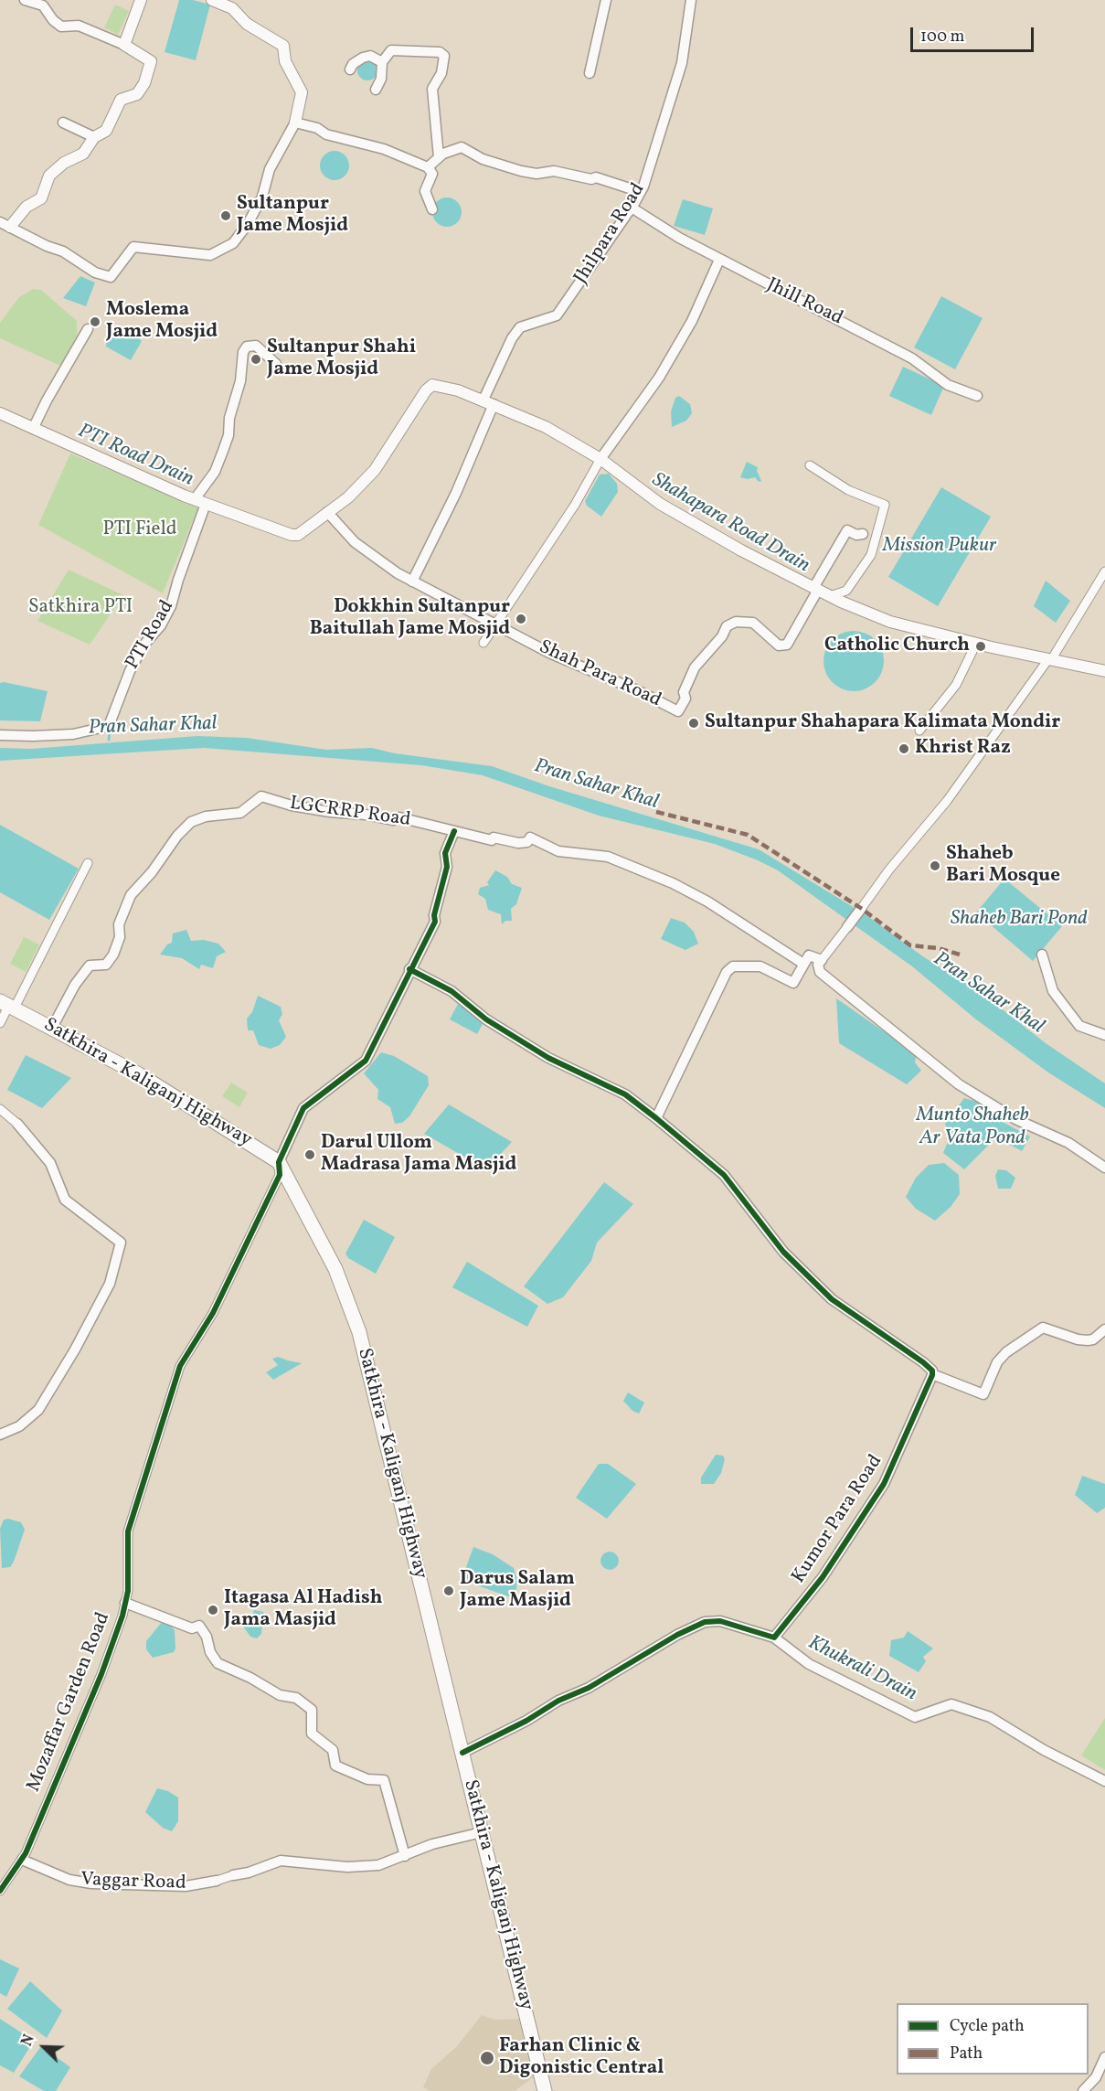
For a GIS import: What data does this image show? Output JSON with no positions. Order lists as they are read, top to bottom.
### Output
{
  "streets": {
    "highway": ["Satkhira - Kaliganj Highway"],
    "street": [
      "Jhilpara Road",
      "Jhill Road",
      "PTI Road",
      "Shah Para Road",
      "LGCRRP Road",
      "Kumor Para Road",
      "Mozaffar Garden Road",
      "Vaggar Road"
    ]
  },
  "crossings": [
    ["Jhilpara Road", "Jhill Road"],
    ["Jhilpara Road", "Shah Para Road"],
    ["LGCRRP Road", "Satkhira - Kaliganj Highway"],
    ["Satkhira - Kaliganj Highway", "Mozaffar Garden Road"],
    ["Satkhira - Kaliganj Highway", "Vaggar Road"],
    ["Mozaffar Garden Road", "Vaggar Road"]
  ],
  "water": [
    "PTI Road Drain",
    "Shahapara Road Drain",
    "Mission Pukur",
    "Pran Sahar Khal",
    "Shaheb Bari Pond",
    "Munto Shaheb Ar Vata Pond",
    "Khukrali Drain"
  ],
  "parks": ["PTI Field", "Satkhira PTI"],
  "places": [
    "Sultanpur Jame Mosjid",
    "Moslema Jame Mosjid",
    "Sultanpur Shahi Jame Mosjid",
    "Dokkhin Sultanpur Baitullah Jame Mosjid",
    "Catholic Church",
    "Sultanpur Shahapara Kalimata Mondir",
    "Khrist Raz",
    "Shaheb Bari Mosque",
    "Darul Ullom Madrasa Jama Masjid",
    "Darus Salam Jame Masjid",
    "Itagasa Al Hadish Jama Masjid",
    "Farhan Clinic & Digonistic Central"
  ],
  "legend": ["Cycle path", "Path"],
  "scale_bar": "100 m",
  "north": "top left"
}
